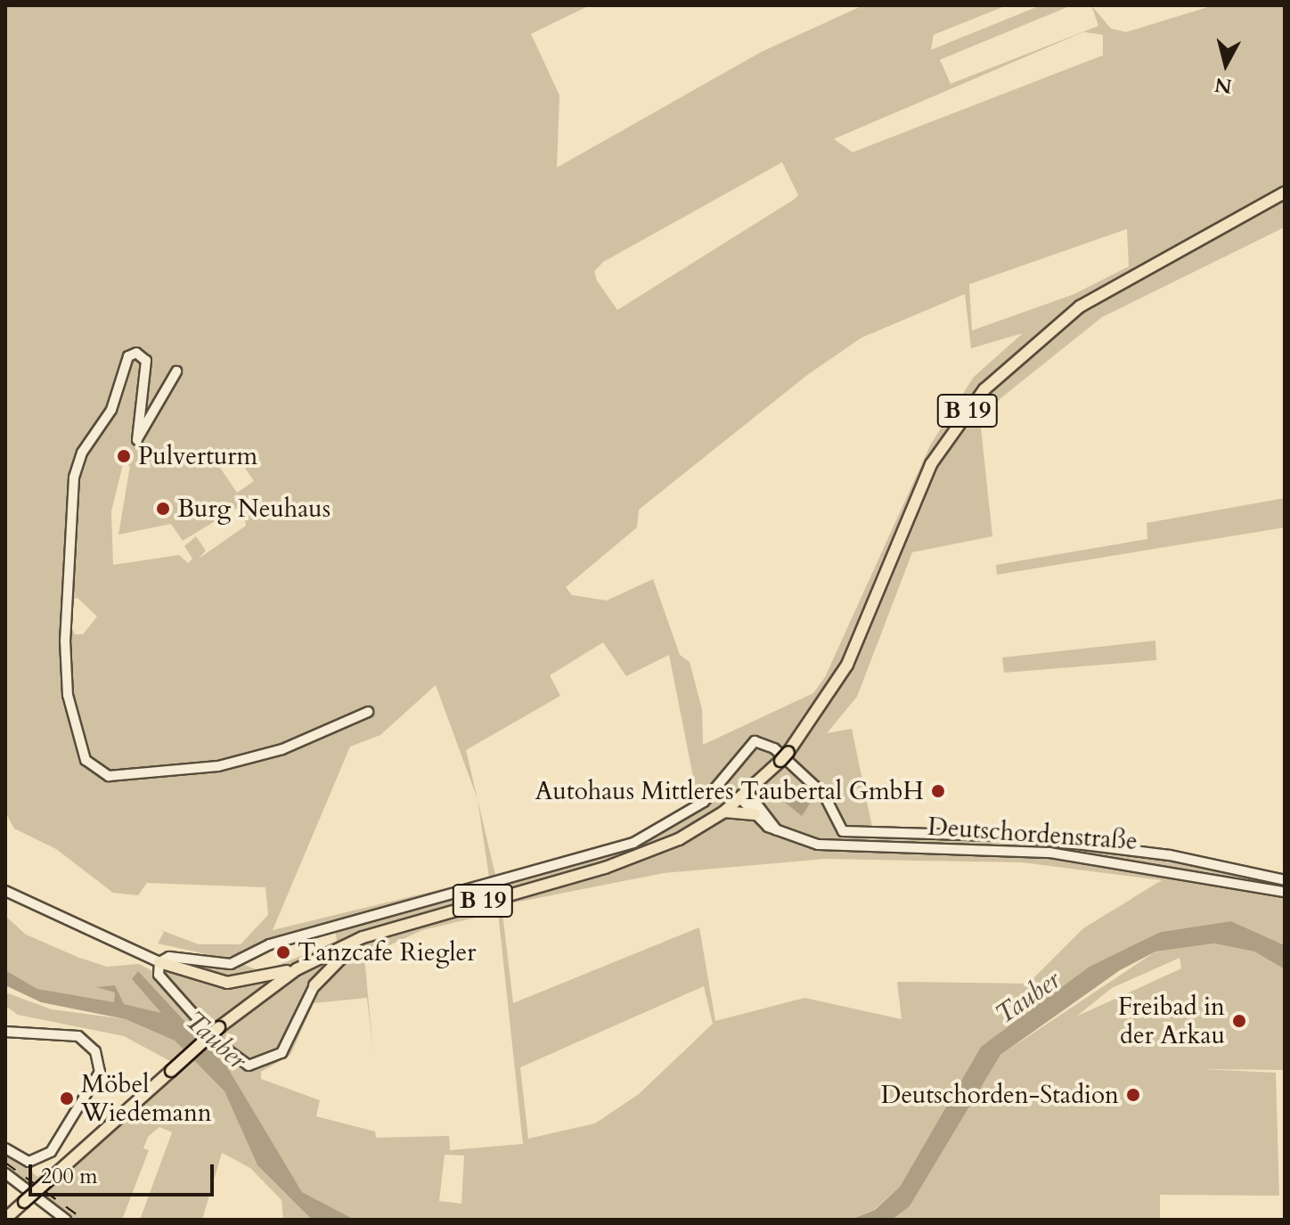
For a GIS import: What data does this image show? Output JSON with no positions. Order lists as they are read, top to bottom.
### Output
{
  "streets": {
    "main road": ["B 19"],
    "street": ["Deutschordenstraße"]
  },
  "crossings": [
    ["B 19", "Deutschordenstraße"]
  ],
  "water": ["Tauber"],
  "places": [
    "Pulverturm",
    "Burg Neuhaus",
    "Autohaus Mittleres Taubertal GmbH",
    "Tanzcafe Riegler",
    "Freibad in der Arkau",
    "Deutschorden-Stadion",
    "Möbel Wiedemann"
  ],
  "scale_bar": "200 m",
  "north": "bottom"
}
